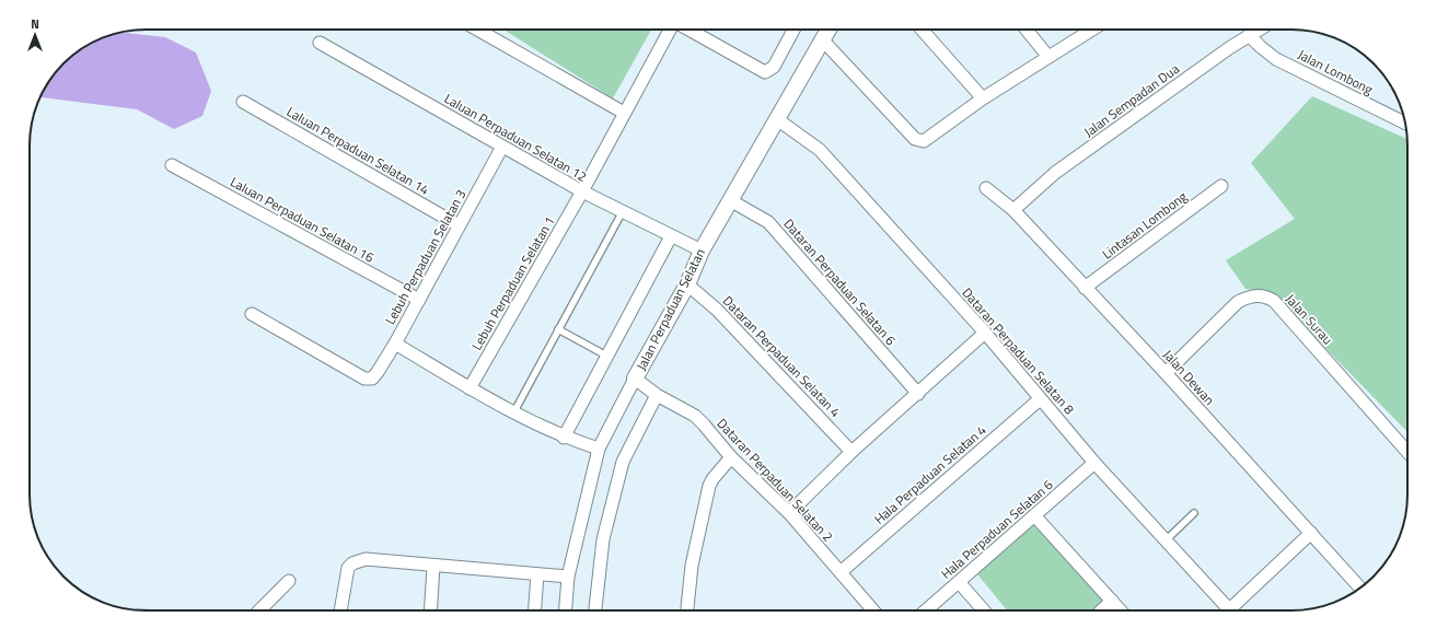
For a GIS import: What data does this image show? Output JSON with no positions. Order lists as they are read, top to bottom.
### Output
{
  "streets": {
    "street": [
      "Jalan Lombong",
      "Jalan Sempadan Dua",
      "Laluan Perpaduan Selatan 12",
      "Laluan Perpaduan Selatan 14",
      "Laluan Perpaduan Selatan 16",
      "Lintasan Lombong",
      "Lebuh Perpaduan Selatan 3",
      "Dataran Perpaduan Selatan 6",
      "Lebuh Perpaduan Selatan 1",
      "Jalan Perpaduan Selatan",
      "Jalan Surau",
      "Dataran Perpaduan Selatan 8",
      "Dataran Perpaduan Selatan 4",
      "Jalan Dewan",
      "Hala Perpaduan Selatan 4",
      "Dataran Perpaduan Selatan 2",
      "Hala Perpaduan Selatan 6"
    ]
  },
  "crossings": [
    ["Jalan Lombong", "Jalan Sempadan Dua"],
    ["Jalan Sempadan Dua", "Jalan Dewan"],
    ["Laluan Perpaduan Selatan 12", "Lebuh Perpaduan Selatan 3"],
    ["Laluan Perpaduan Selatan 12", "Lebuh Perpaduan Selatan 1"],
    ["Laluan Perpaduan Selatan 12", "Jalan Perpaduan Selatan"],
    ["Laluan Perpaduan Selatan 14", "Lebuh Perpaduan Selatan 3"],
    ["Laluan Perpaduan Selatan 16", "Lebuh Perpaduan Selatan 3"],
    ["Lintasan Lombong", "Jalan Dewan"],
    ["Dataran Perpaduan Selatan 6", "Jalan Perpaduan Selatan"],
    ["Jalan Perpaduan Selatan", "Dataran Perpaduan Selatan 8"],
    ["Jalan Perpaduan Selatan", "Dataran Perpaduan Selatan 4"],
    ["Jalan Perpaduan Selatan", "Dataran Perpaduan Selatan 2"],
    ["Jalan Surau", "Jalan Dewan"],
    ["Dataran Perpaduan Selatan 8", "Hala Perpaduan Selatan 4"],
    ["Dataran Perpaduan Selatan 8", "Hala Perpaduan Selatan 6"],
    ["Hala Perpaduan Selatan 4", "Dataran Perpaduan Selatan 2"]
  ],
  "north": "top"
}
